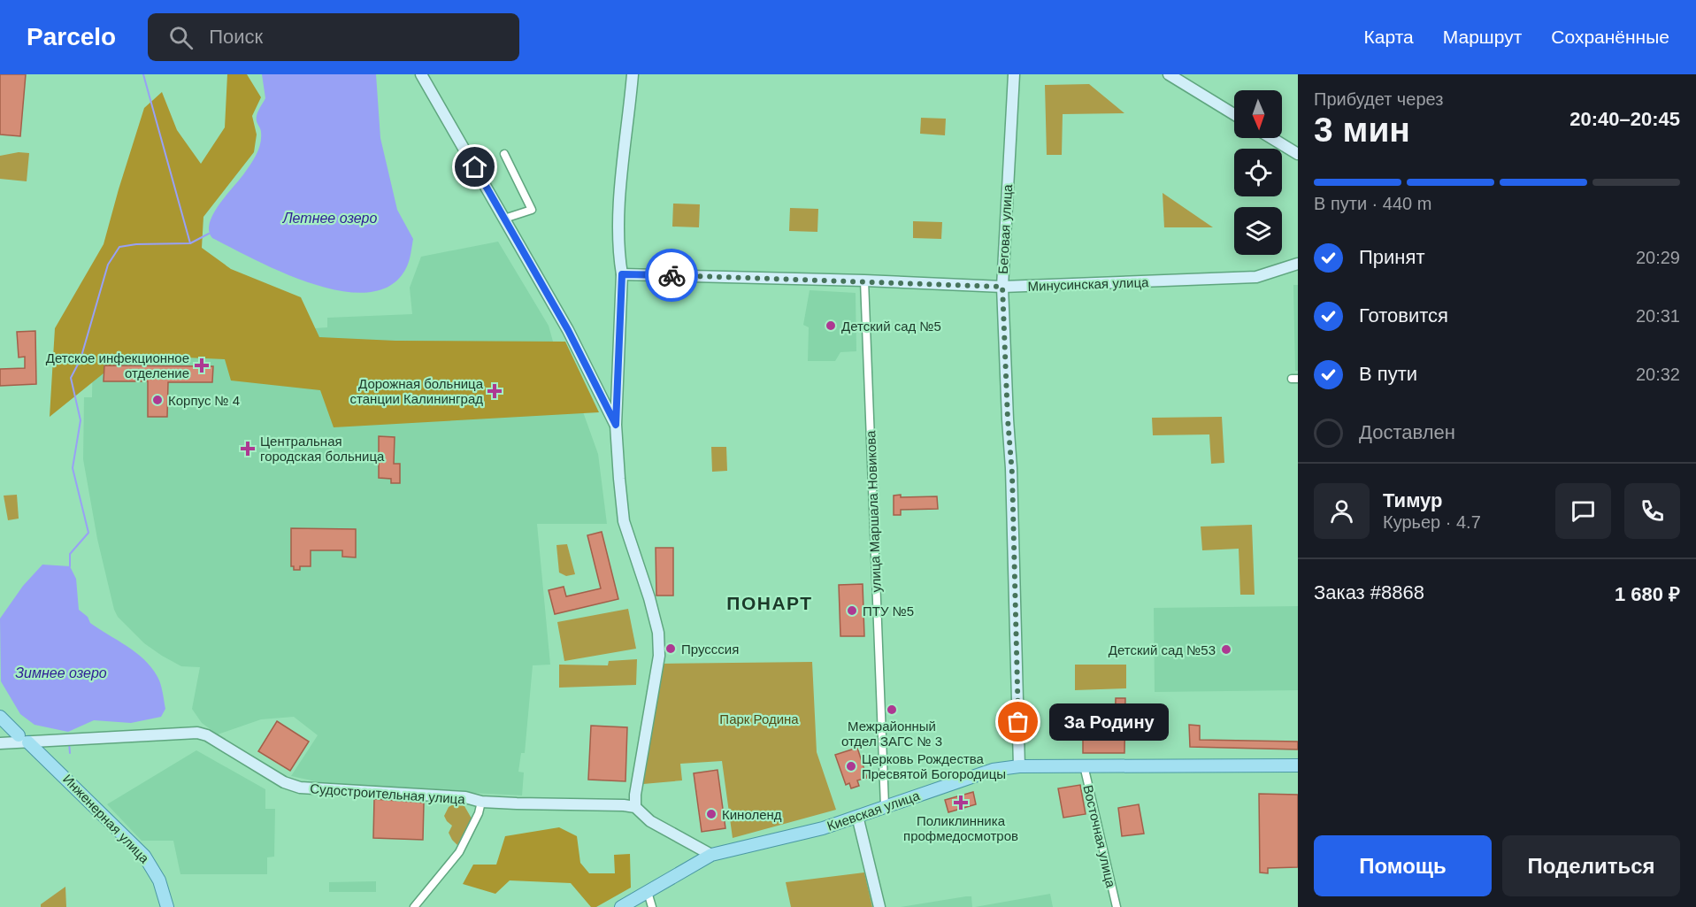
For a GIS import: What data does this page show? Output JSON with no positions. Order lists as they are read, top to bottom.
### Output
{
  "streets": {
    "main road": ["Киевская улица", "Инженерная улица"],
    "street": [
      "Беговая улица",
      "Минусинская улица",
      "улица Маршала Новикова",
      "Судостроительная улица",
      "Восточная улица"
    ]
  },
  "crossings": [
    ["Беговая улица", "Минусинская улица"],
    ["Беговая улица", "Киевская улица"],
    ["Минусинская улица", "улица Маршала Новикова"],
    ["улица Маршала Новикова", "Киевская улица"],
    ["Судостроительная улица", "Инженерная улица"],
    ["Киевская улица", "Восточная улица"]
  ],
  "districts": ["ПОНАРТ"],
  "water": ["Летнее озеро", "Зимнее озеро"],
  "parks": ["Парк Родина"],
  "places": {
    "other": [
      "Детский сад №5",
      "Корпус № 4",
      "ПТУ №5",
      "Прусссия",
      "Детский сад №53",
      "Межрайонный отдел ЗАГС № 3",
      "За Родину",
      "Церковь Рождества Пресвятой Богородицы",
      "Киноленд"
    ],
    "health": [
      "Детское инфекционное отделение",
      "Дорожная больница станции Калининград",
      "Центральная городская больница",
      "Поликлинника профмедосмотров"
    ]
  },
  "north": "bottom",
  "page": {
    "header": "Parcelo",
    "search": "Поиск",
    "nav": ["Карта", "Маршрут", "Сохранённые"],
    "heading": ["3 мин", "Прибудет через", "20:40–20:45"],
    "panel": [
      "Тимур",
      "Курьер · 4.7",
      "Заказ #8868",
      "1 680 ₽"
    ],
    "bar": "В пути · 440 m",
    "list": [
      ["Принят", "20:29"],
      ["Готовится", "20:31"],
      ["В пути", "20:32"],
      "Доставлен"
    ],
    "bubble": "За Родину",
    "buttons": ["Помощь", "Поделиться"]
  }
}
